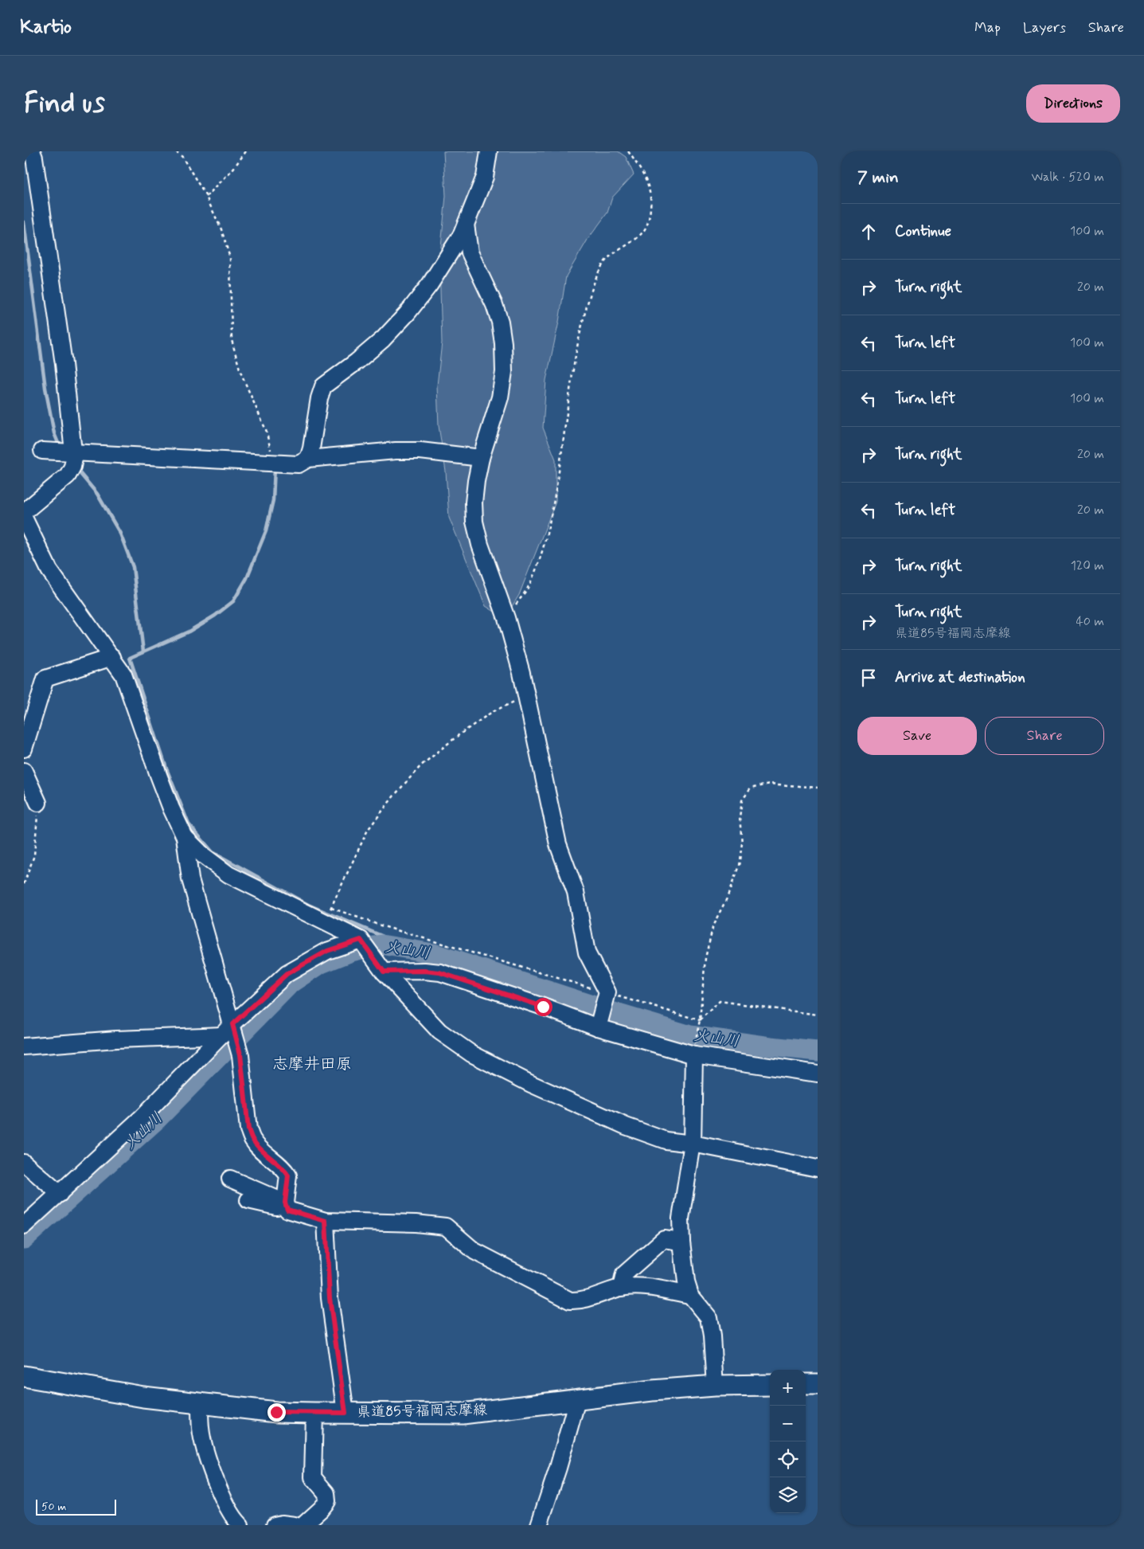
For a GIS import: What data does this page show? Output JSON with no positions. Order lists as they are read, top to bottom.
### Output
{
  "streets": {
    "main road": ["県道85号福岡志摩線"]
  },
  "districts": ["志摩井田原"],
  "water": ["火山川"],
  "scale_bar": "50 m",
  "page": {
    "header": "Kartio",
    "nav": ["Map", "Layers", "Share"],
    "buttons": [
      "Directions",
      ["Save", "Share"]
    ],
    "title": "Find us",
    "heading": ["7 min", "Walk · 520 m"],
    "list": [
      ["Continue", "100 m"],
      ["Turn right", "20 m"],
      ["Turn left", "100 m"],
      ["Turn left", "100 m"],
      ["Turn right", "20 m"],
      ["Turn left", "20 m"],
      ["Turn right", "120 m"],
      ["Turn right", "県道85号福岡志摩線", "40 m"],
      "Arrive at destination"
    ],
    "map_buttons": ["+", "−"],
    "scale": "50 m"
  }
}
